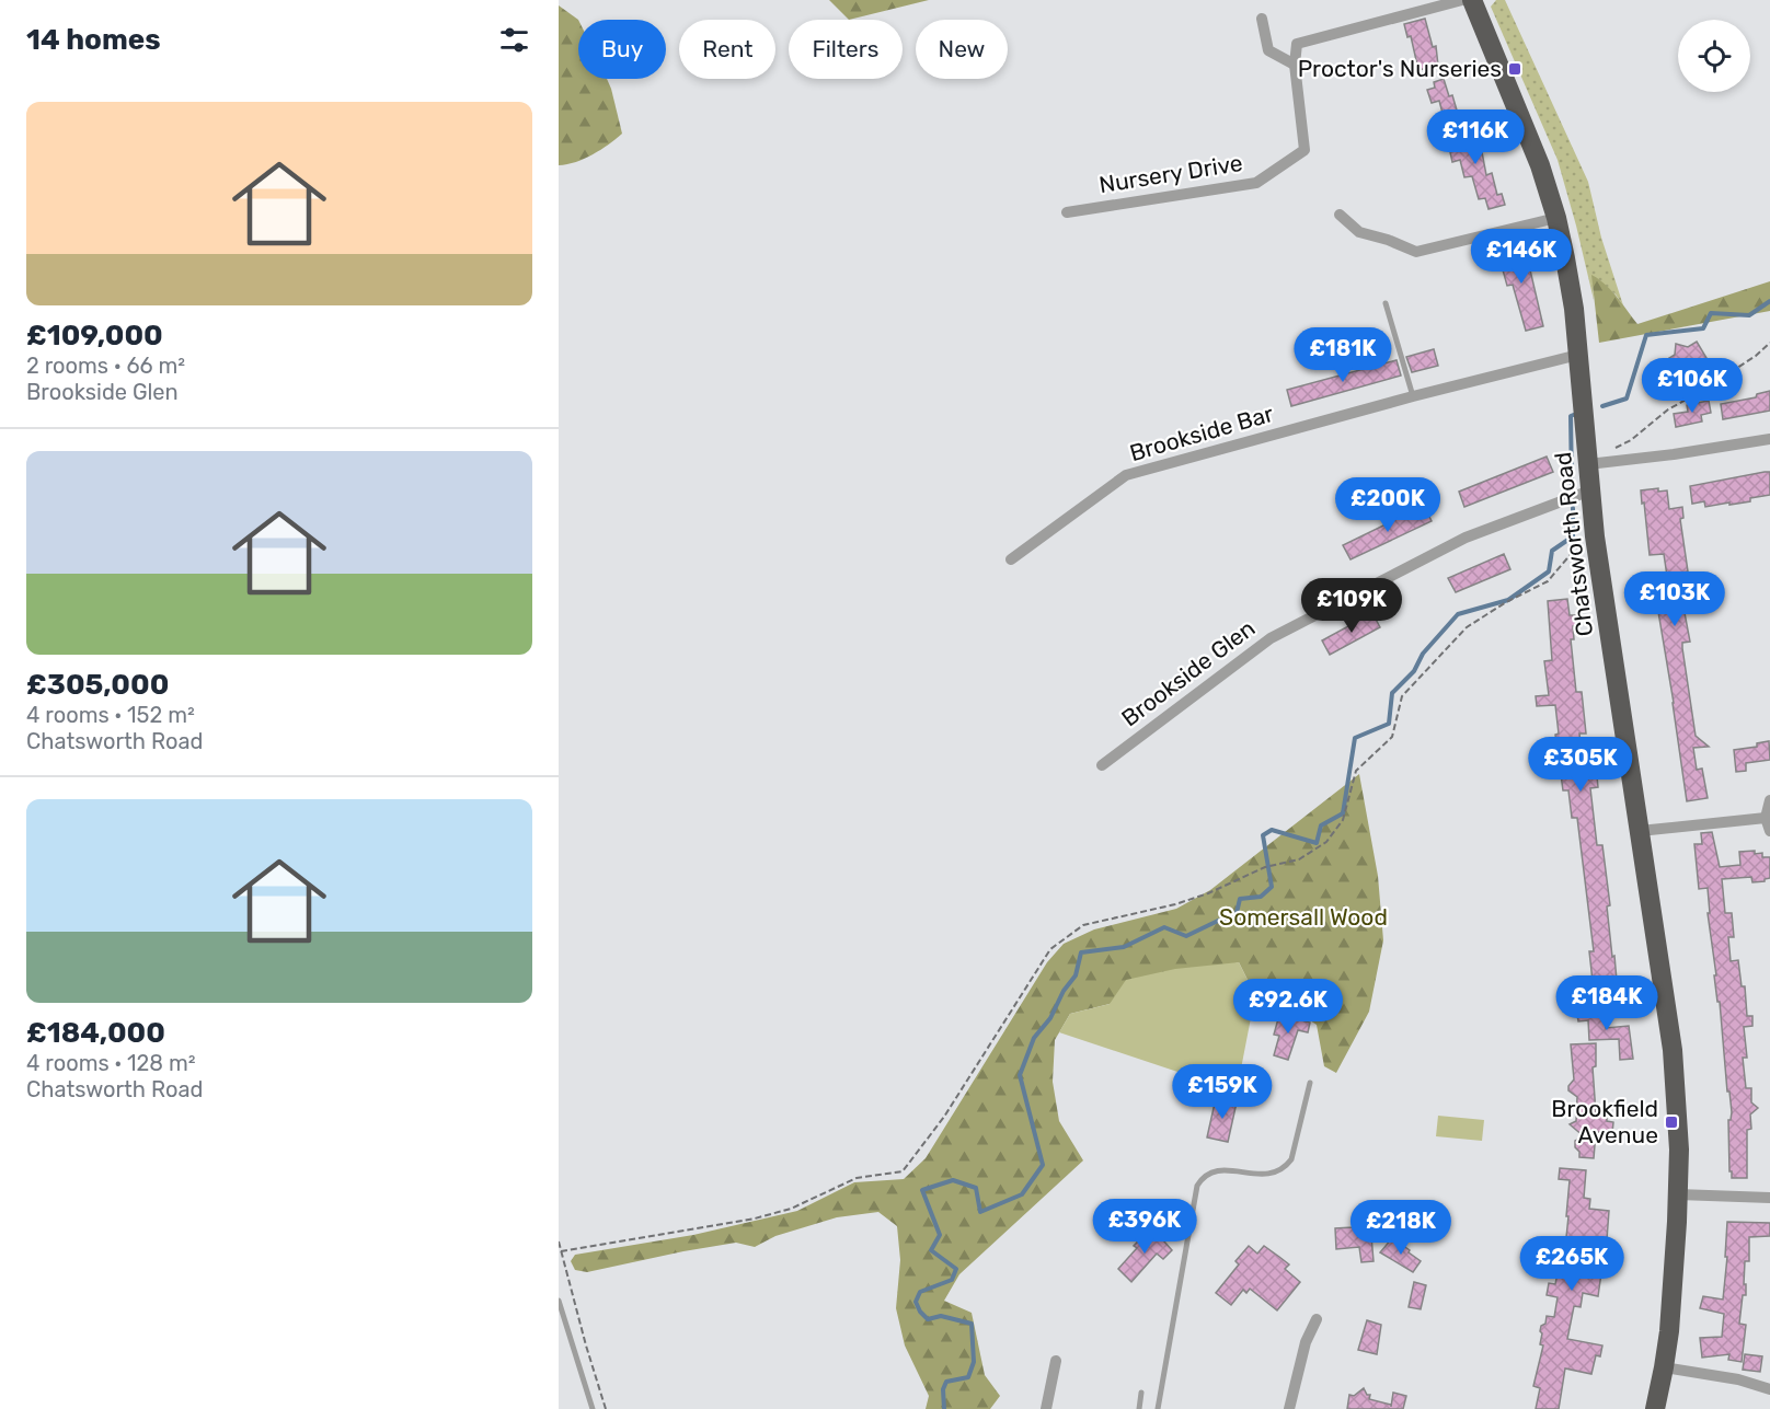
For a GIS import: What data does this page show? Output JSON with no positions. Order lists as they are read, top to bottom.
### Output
{
  "streets": {
    "highway": ["Chatsworth Road"],
    "street": ["Nursery Drive", "Brookside Bar", "Brookside Glen"]
  },
  "crossings": [
    ["Brookside Bar", "Chatsworth Road"],
    ["Chatsworth Road", "Brookside Glen"]
  ],
  "parks": ["Somersall Wood"],
  "places": {
    "transit": ["Proctor's Nurseries", "Brookfield Avenue"]
  },
  "page": {
    "heading": "14 homes",
    "chip": [
      "Buy",
      "Rent",
      "Filters",
      "New"
    ],
    "list": [
      {
        "name": "£109,000",
        "note": "2 rooms · 66 m² · Brookside Glen"
      },
      {
        "name": "£305,000",
        "note": "4 rooms · 152 m² · Chatsworth Road"
      },
      {
        "name": "£184,000",
        "note": "4 rooms · 128 m² · Chatsworth Road"
      }
    ],
    "price": [
      "£116K",
      "£146K",
      "£181K",
      "£106K",
      "£200K",
      "£103K",
      "£109K",
      "£305K",
      "£184K",
      "£92.6K",
      "£159K",
      "£396K",
      "£218K",
      "£265K"
    ]
  }
}
